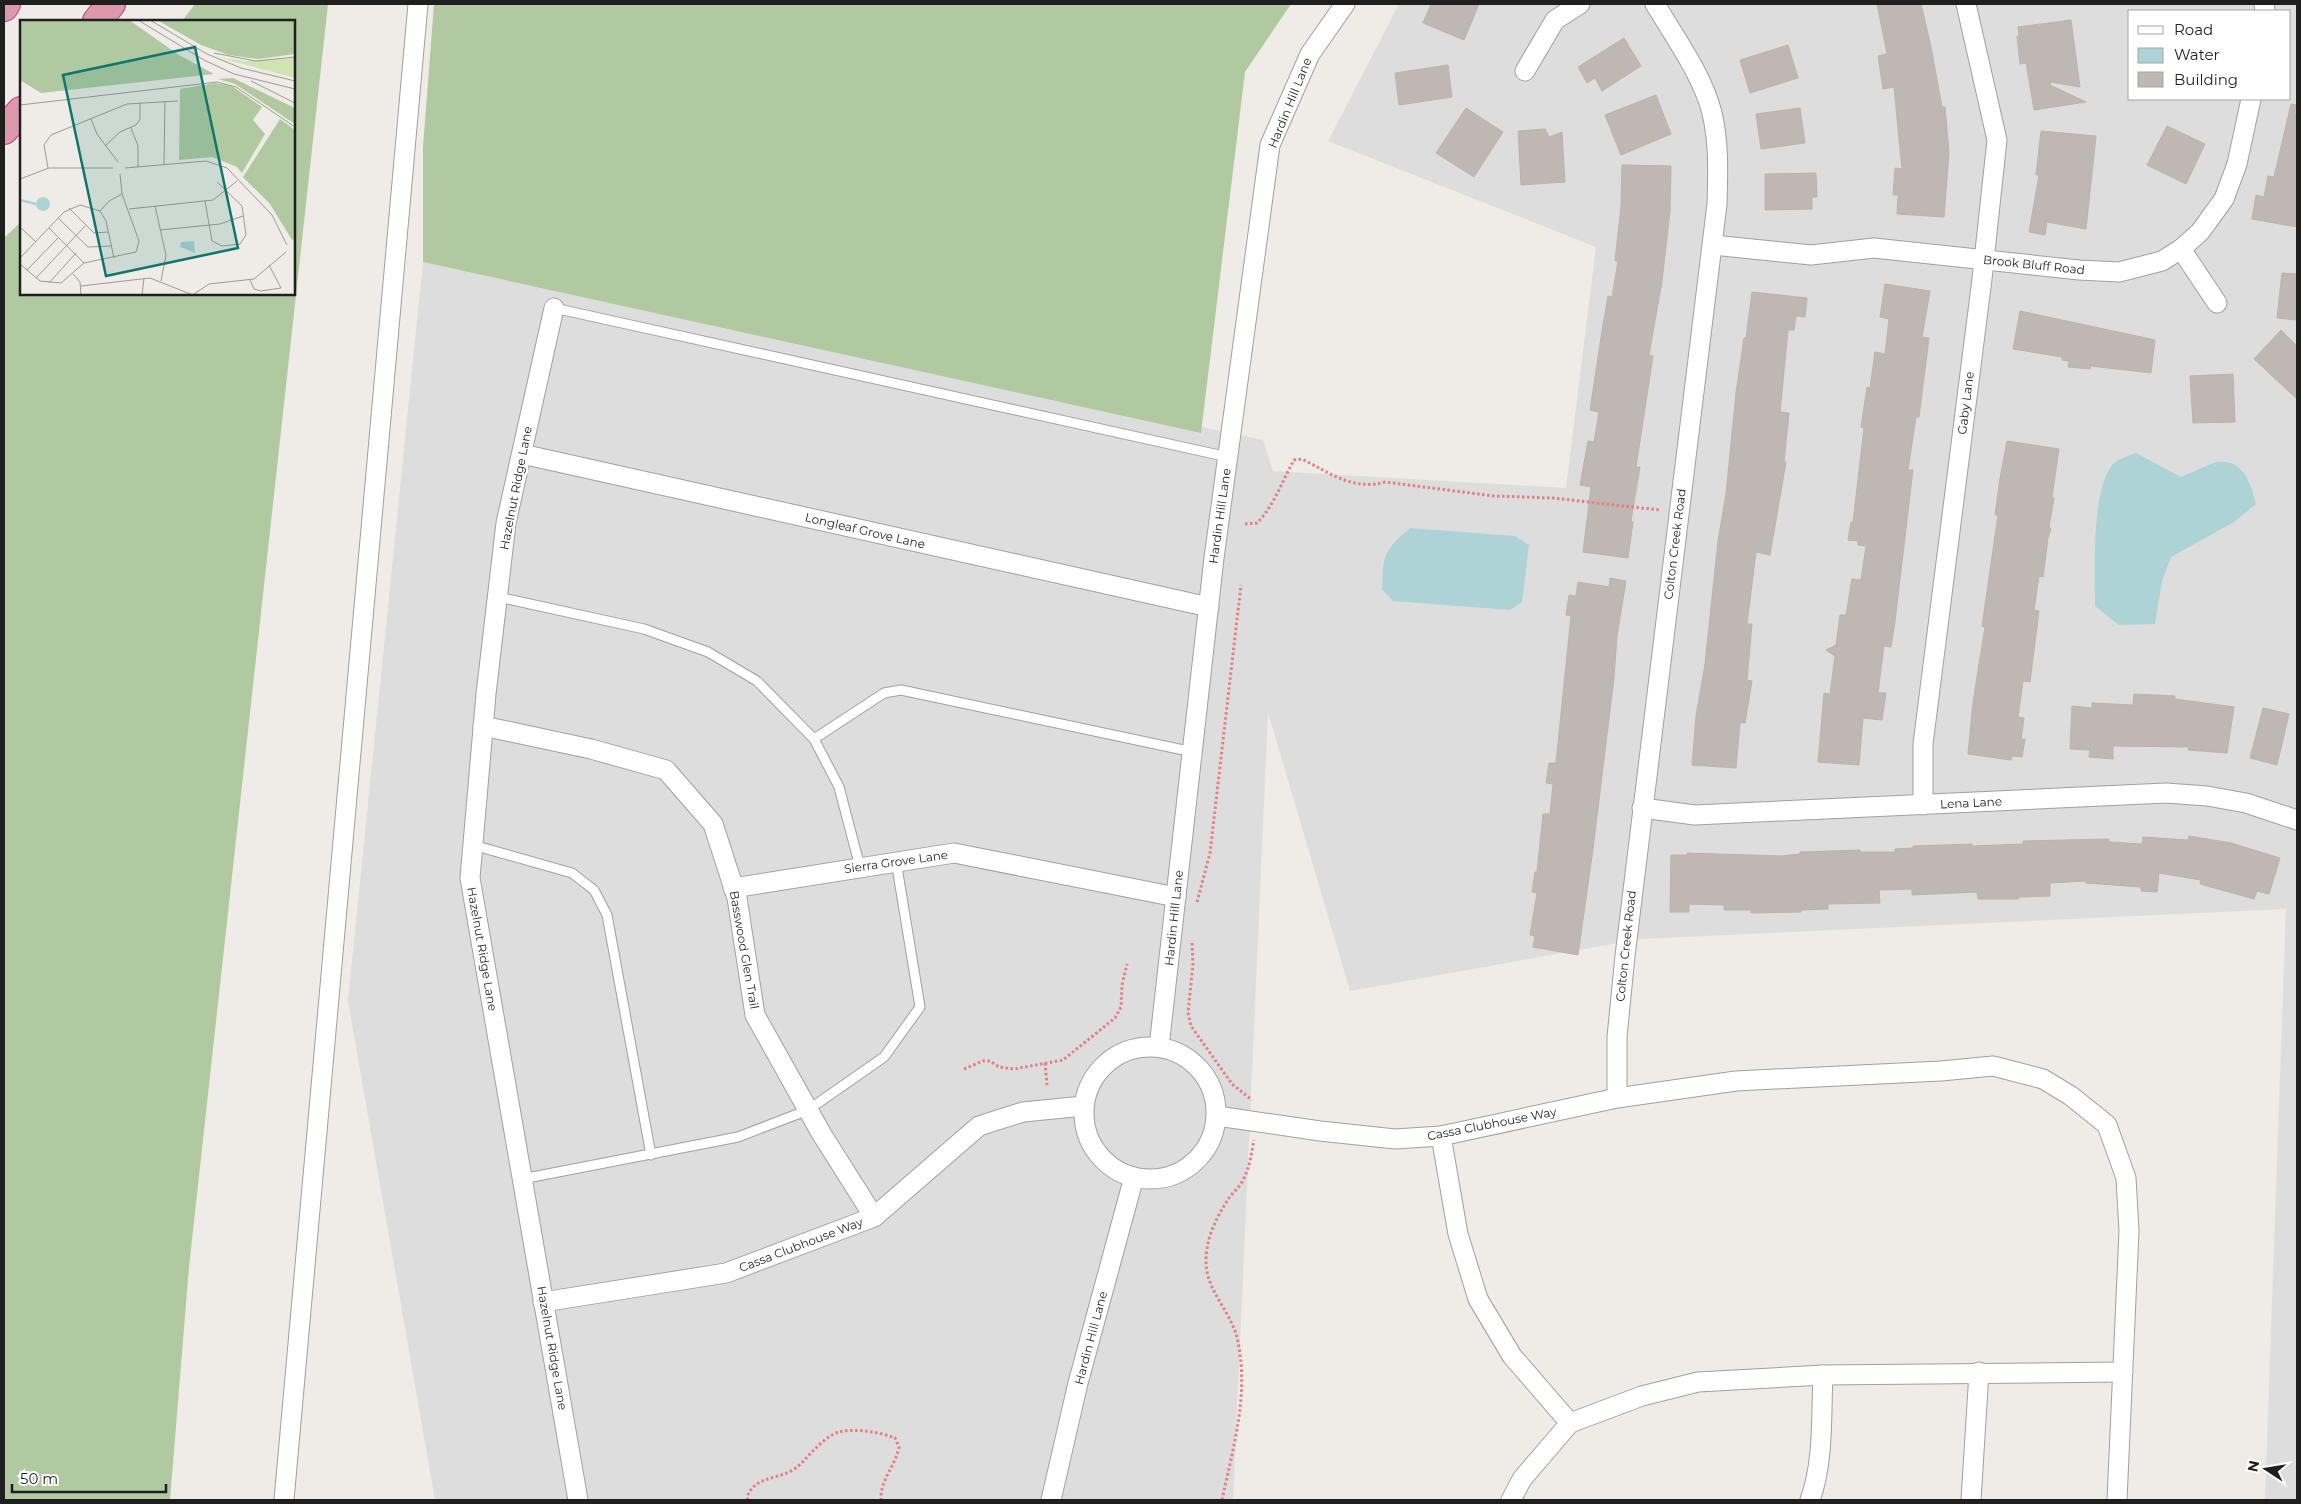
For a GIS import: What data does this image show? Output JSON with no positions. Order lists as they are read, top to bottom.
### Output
{
  "streets": {
    "street": [
      "Hardin Hill Lane",
      "Brook Bluff Road",
      "Gaby Lane",
      "Hazelnut Ridge Lane",
      "Longleaf Grove Lane",
      "Colton Creek Road",
      "Lena Lane",
      "Sierra Grove Lane",
      "Basswood Glen Trail",
      "Cassa Clubhouse Way"
    ]
  },
  "crossings": [
    ["Hardin Hill Lane", "Longleaf Grove Lane"],
    ["Hardin Hill Lane", "Sierra Grove Lane"],
    ["Hardin Hill Lane", "Cassa Clubhouse Way"],
    ["Brook Bluff Road", "Gaby Lane"],
    ["Brook Bluff Road", "Colton Creek Road"],
    ["Gaby Lane", "Lena Lane"],
    ["Hazelnut Ridge Lane", "Longleaf Grove Lane"],
    ["Hazelnut Ridge Lane", "Basswood Glen Trail"],
    ["Hazelnut Ridge Lane", "Cassa Clubhouse Way"],
    ["Colton Creek Road", "Lena Lane"],
    ["Colton Creek Road", "Cassa Clubhouse Way"],
    ["Sierra Grove Lane", "Basswood Glen Trail"],
    ["Basswood Glen Trail", "Cassa Clubhouse Way"]
  ],
  "legend": ["Road", "Water", "Building"],
  "scale_bar": "50 m",
  "north": "left"
}
